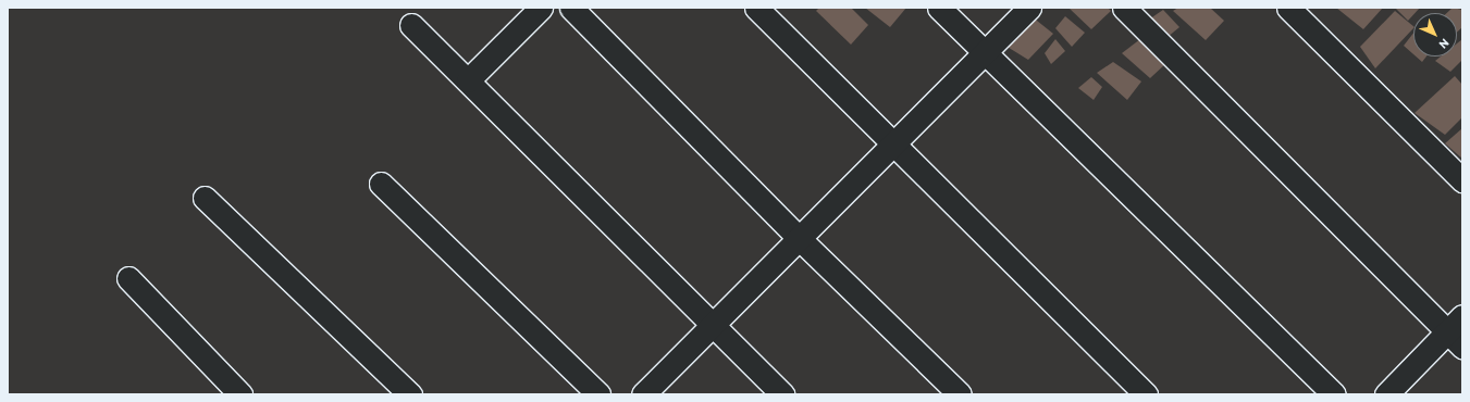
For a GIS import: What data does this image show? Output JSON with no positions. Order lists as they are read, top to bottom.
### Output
{
  "north": "bottom right"
}
